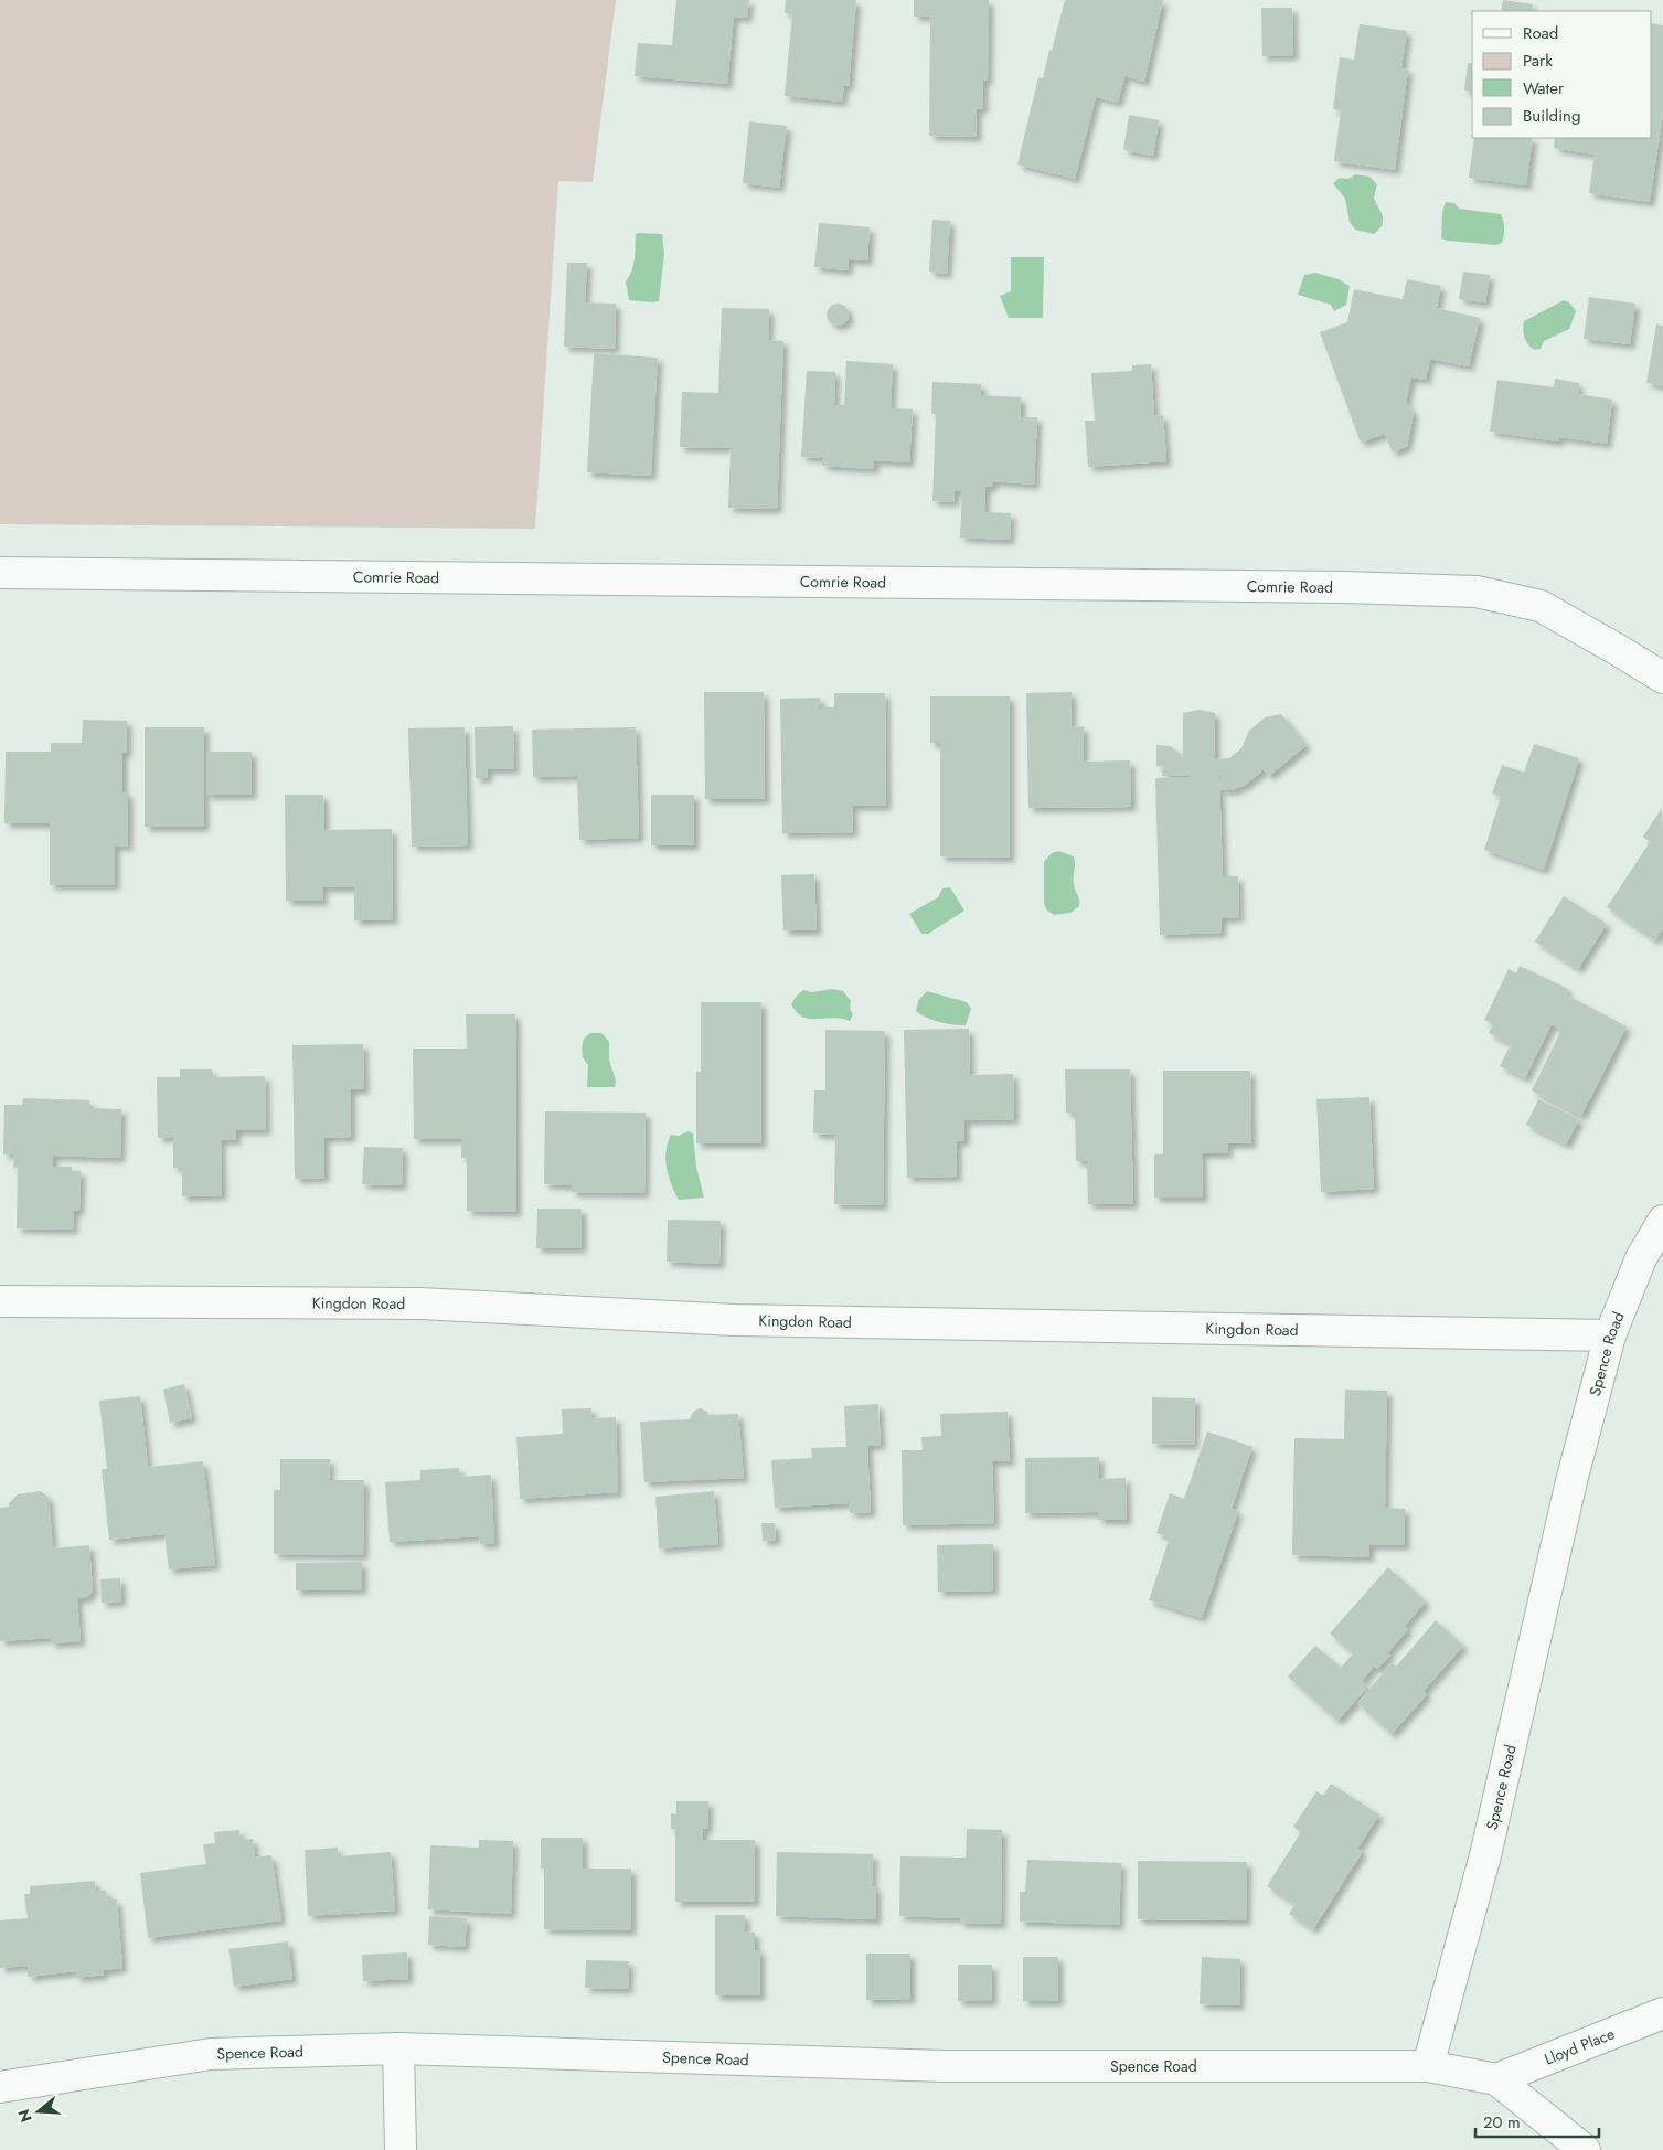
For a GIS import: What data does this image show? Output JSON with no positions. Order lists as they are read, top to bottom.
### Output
{
  "streets": {
    "street": [
      "Comrie Road",
      "Kingdon Road",
      "Spence Road",
      "Lloyd Place"
    ]
  },
  "crossings": [
    ["Kingdon Road", "Spence Road"]
  ],
  "legend": [
    "Road",
    "Park",
    "Water",
    "Building"
  ],
  "scale_bar": "20 m",
  "north": "left"
}
